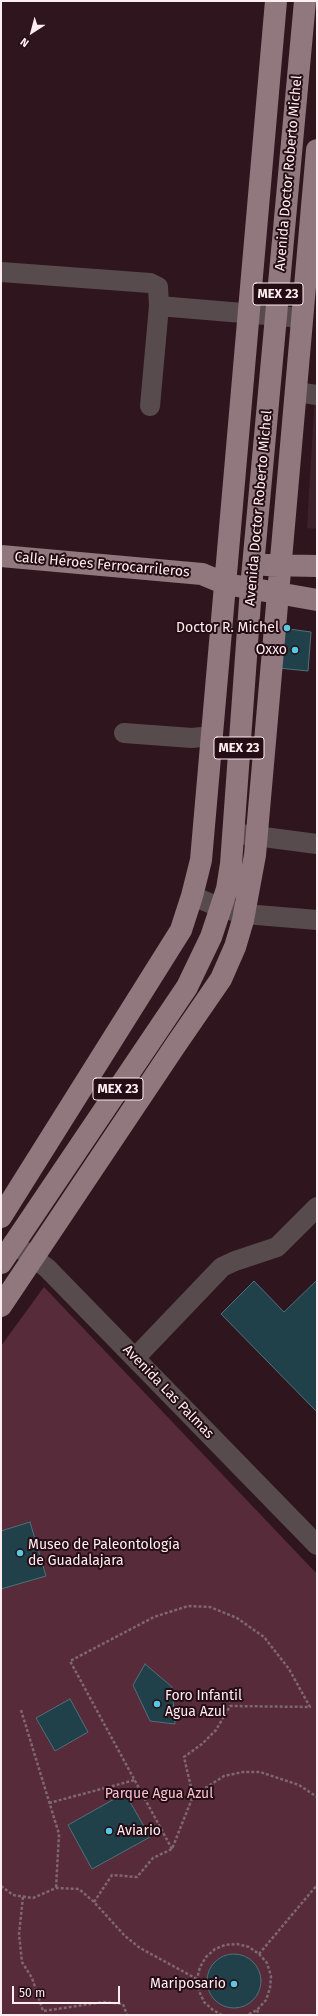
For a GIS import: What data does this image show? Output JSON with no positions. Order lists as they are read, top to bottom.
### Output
{
  "streets": {
    "main road": ["Avenida Doctor Roberto Michel", "MEX 23", "Calle Héroes Ferrocarrileros"],
    "street": ["Avenida Las Palmas"]
  },
  "crossings": [
    ["Avenida Doctor Roberto Michel", "Calle Héroes Ferrocarrileros"],
    ["Avenida Doctor Roberto Michel", "Avenida Las Palmas"]
  ],
  "parks": ["Parque Agua Azul"],
  "places": [
    "Doctor R. Michel",
    "Oxxo",
    "Museo de Paleontología de Guadalajara",
    "Foro Infantil Agua Azul",
    "Aviario",
    "Mariposario"
  ],
  "scale_bar": "50 m",
  "north": "bottom left"
}
